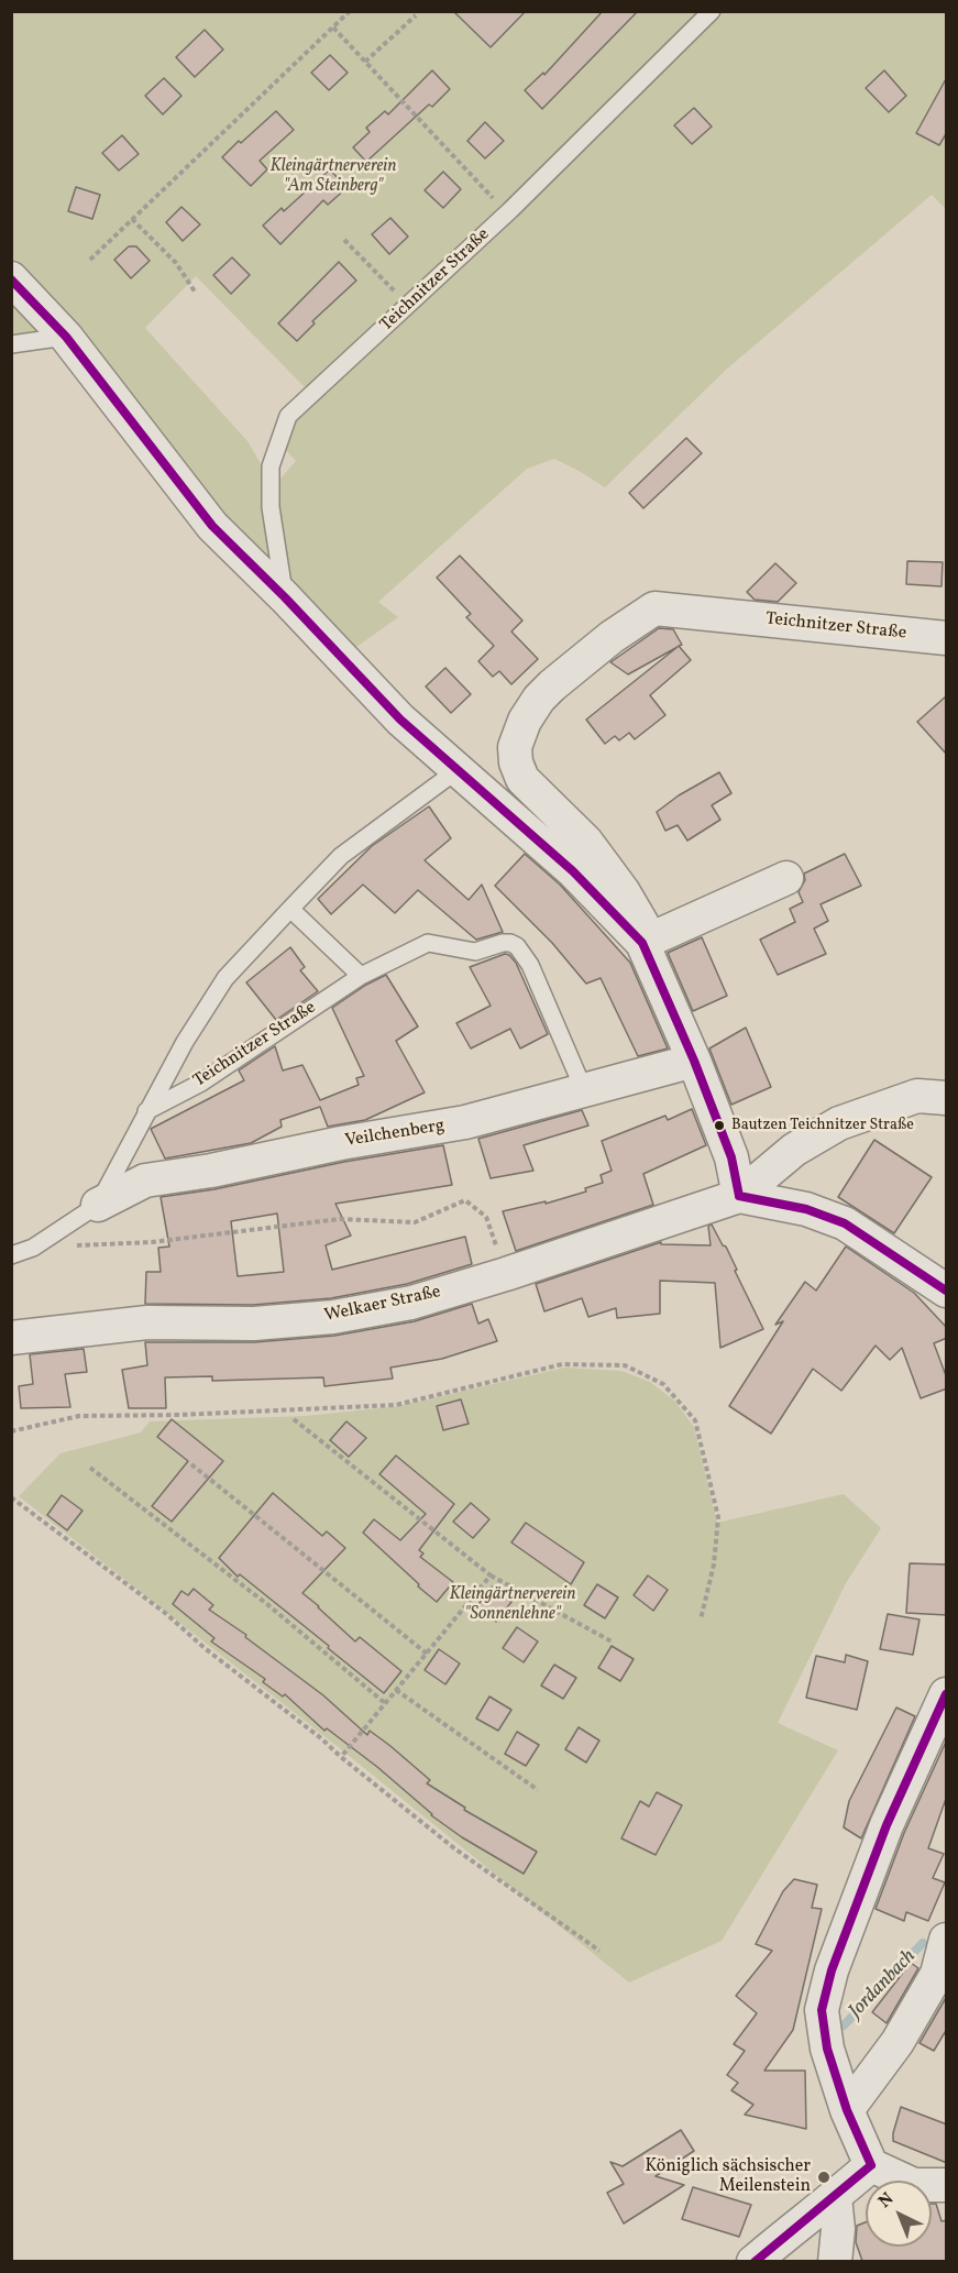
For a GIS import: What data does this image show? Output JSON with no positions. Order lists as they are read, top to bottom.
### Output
{
  "streets": {
    "street": ["Teichnitzer Straße", "Veilchenberg", "Welkaer Straße"]
  },
  "crossings": [
    ["Teichnitzer Straße", "Veilchenberg"],
    ["Teichnitzer Straße", "Welkaer Straße"]
  ],
  "water": ["Jordanbach"],
  "parks": ["Kleingärtnerverein \"Am Steinberg\"", "Kleingärtnerverein \"Sonnenlehne\""],
  "places": ["Bautzen Teichnitzer Straße", "Königlich sächsischer Meilenstein"],
  "north": "top left"
}
